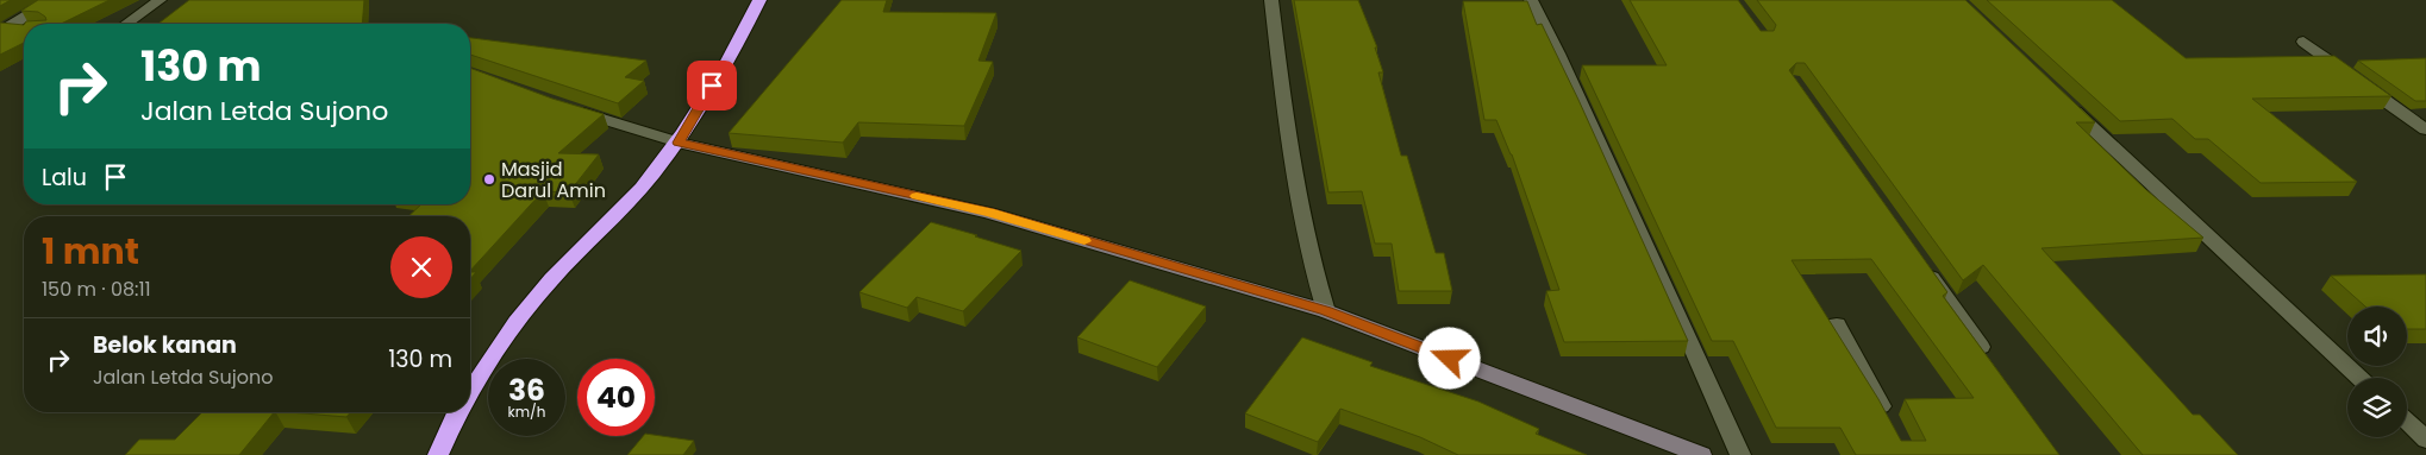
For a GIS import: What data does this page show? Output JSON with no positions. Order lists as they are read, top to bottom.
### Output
{
  "places": ["Masjid Darul Amin"],
  "page": {
    "turn": ["130 m", "Jalan Letda Sujono"],
    "then": "Lalu",
    "heading": ["1 mnt", "150 m · 08:11"],
    "list": [
      {
        "name": "Belok kanan",
        "note": "Jalan Letda Sujono",
        "value": "130 m"
      }
    ],
    "speed": "36 km/h",
    "limit": "40"
  }
}
